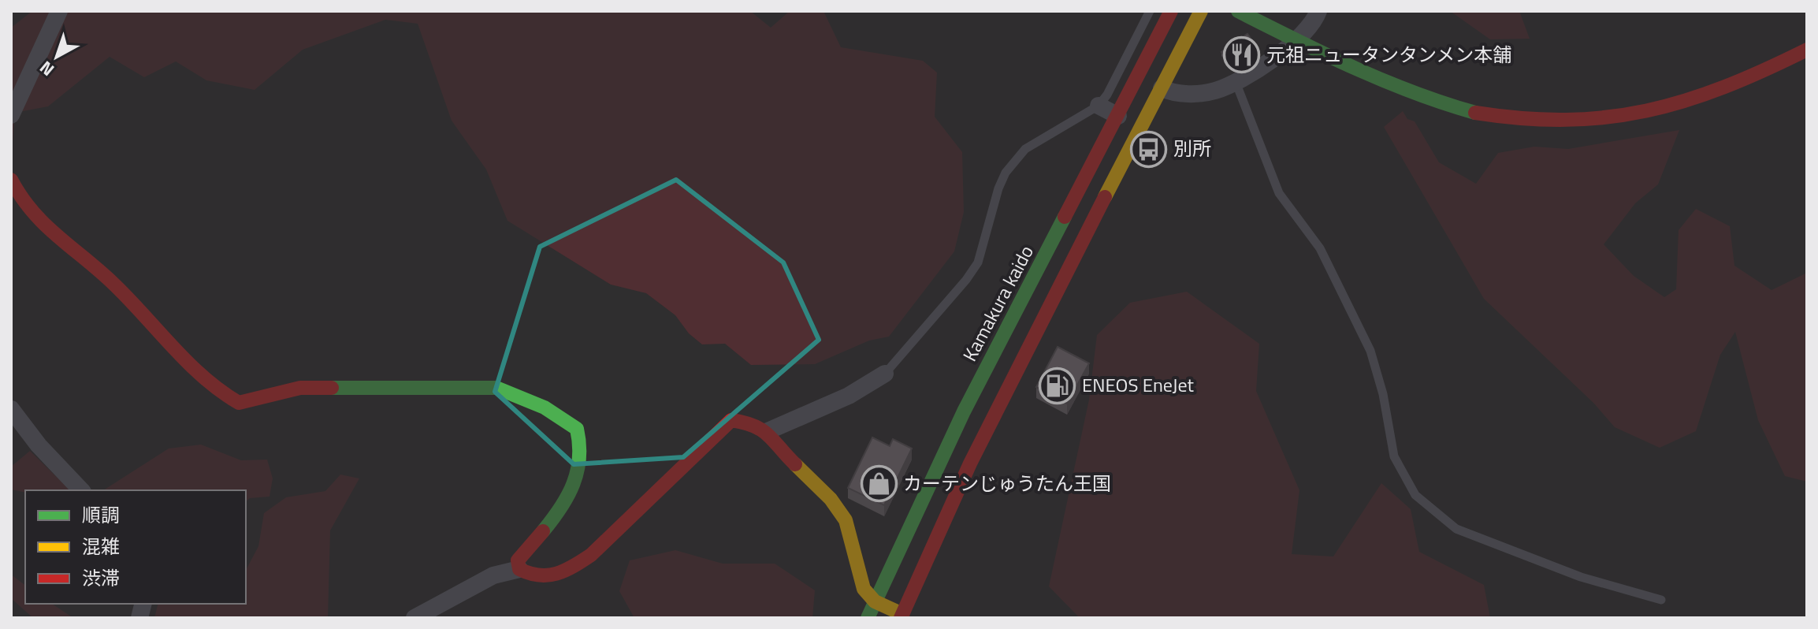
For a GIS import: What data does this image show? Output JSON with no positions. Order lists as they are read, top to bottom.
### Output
{
  "streets": {
    "street": ["Kamakura kaido"]
  },
  "places": {
    "restaurant": ["元祖ニュータンタンメン本舗"],
    "bus stop": ["別所"],
    "fuel station": ["ENEOS EneJet"],
    "shop": ["カーテンじゅうたん王国"]
  },
  "legend": ["順調", "混雑", "渋滞"],
  "north": "bottom left"
}
